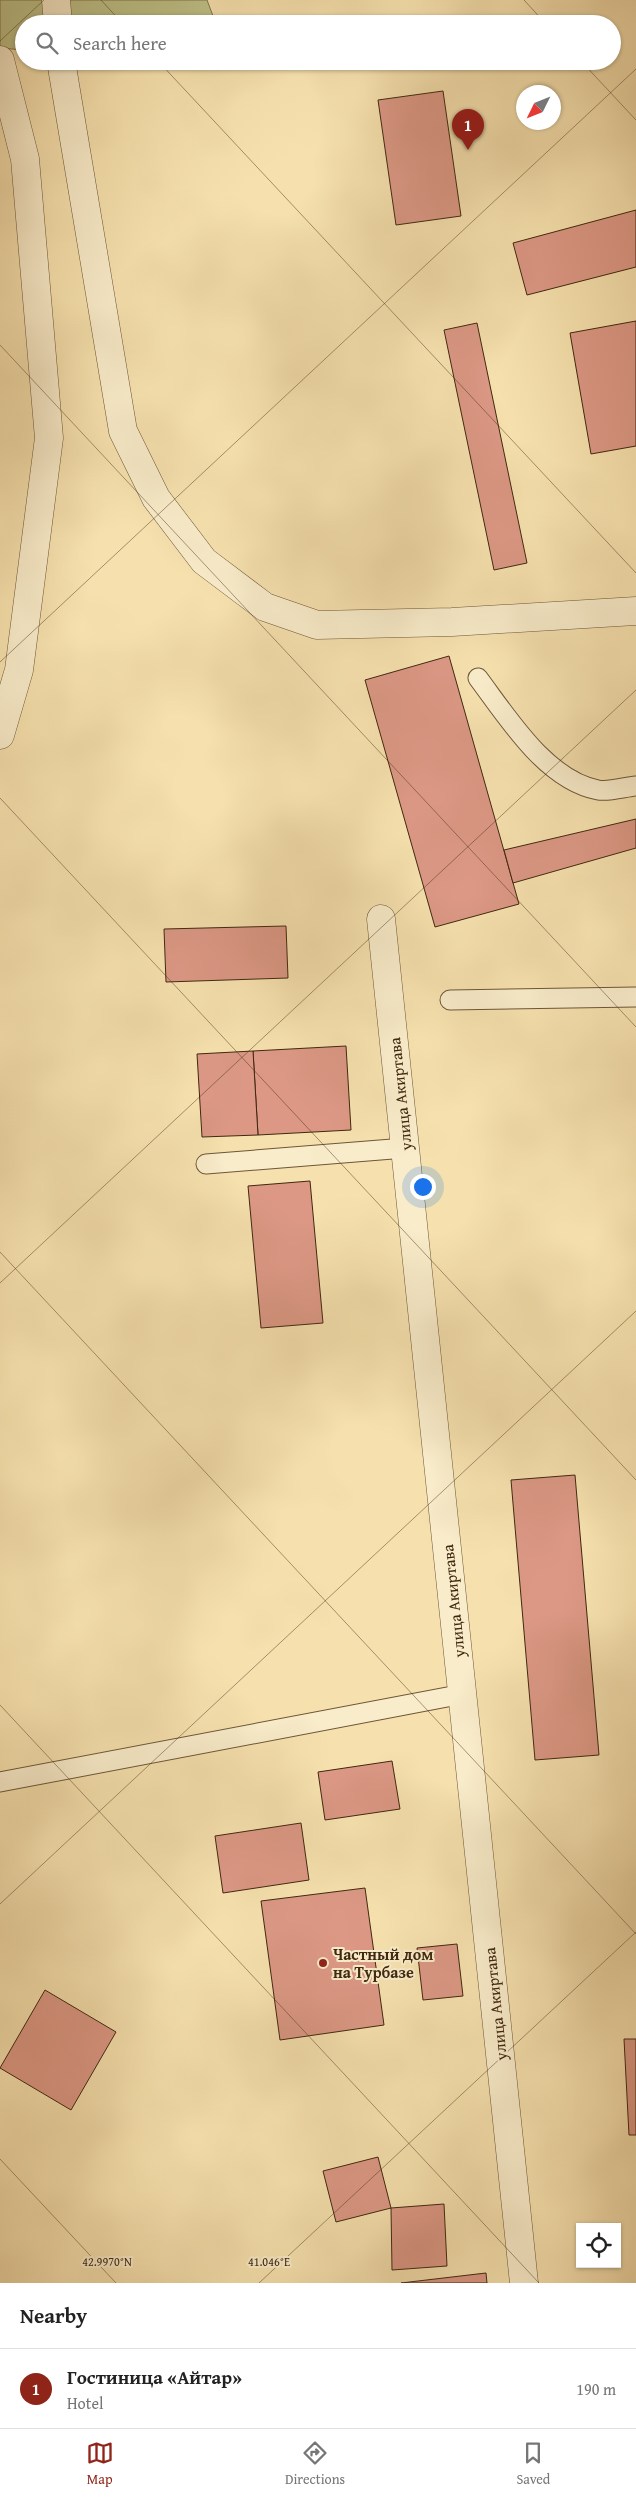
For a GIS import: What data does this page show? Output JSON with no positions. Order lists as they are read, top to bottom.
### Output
{
  "streets": {
    "street": ["улица Акиртава"]
  },
  "places": ["Частный дом на Турбазе"],
  "north": "bottom left",
  "page": {
    "search": "Search here",
    "pins": "1",
    "heading": "Nearby",
    "list": [
      {
        "mark": "1",
        "name": "Гостиница «Айтар»",
        "note": "Hotel",
        "value": "190 m"
      }
    ],
    "nav": ["Map", "Directions", "Saved"]
  },
  "coordinates": ["42.9970°N", "41.046°E"]
}
